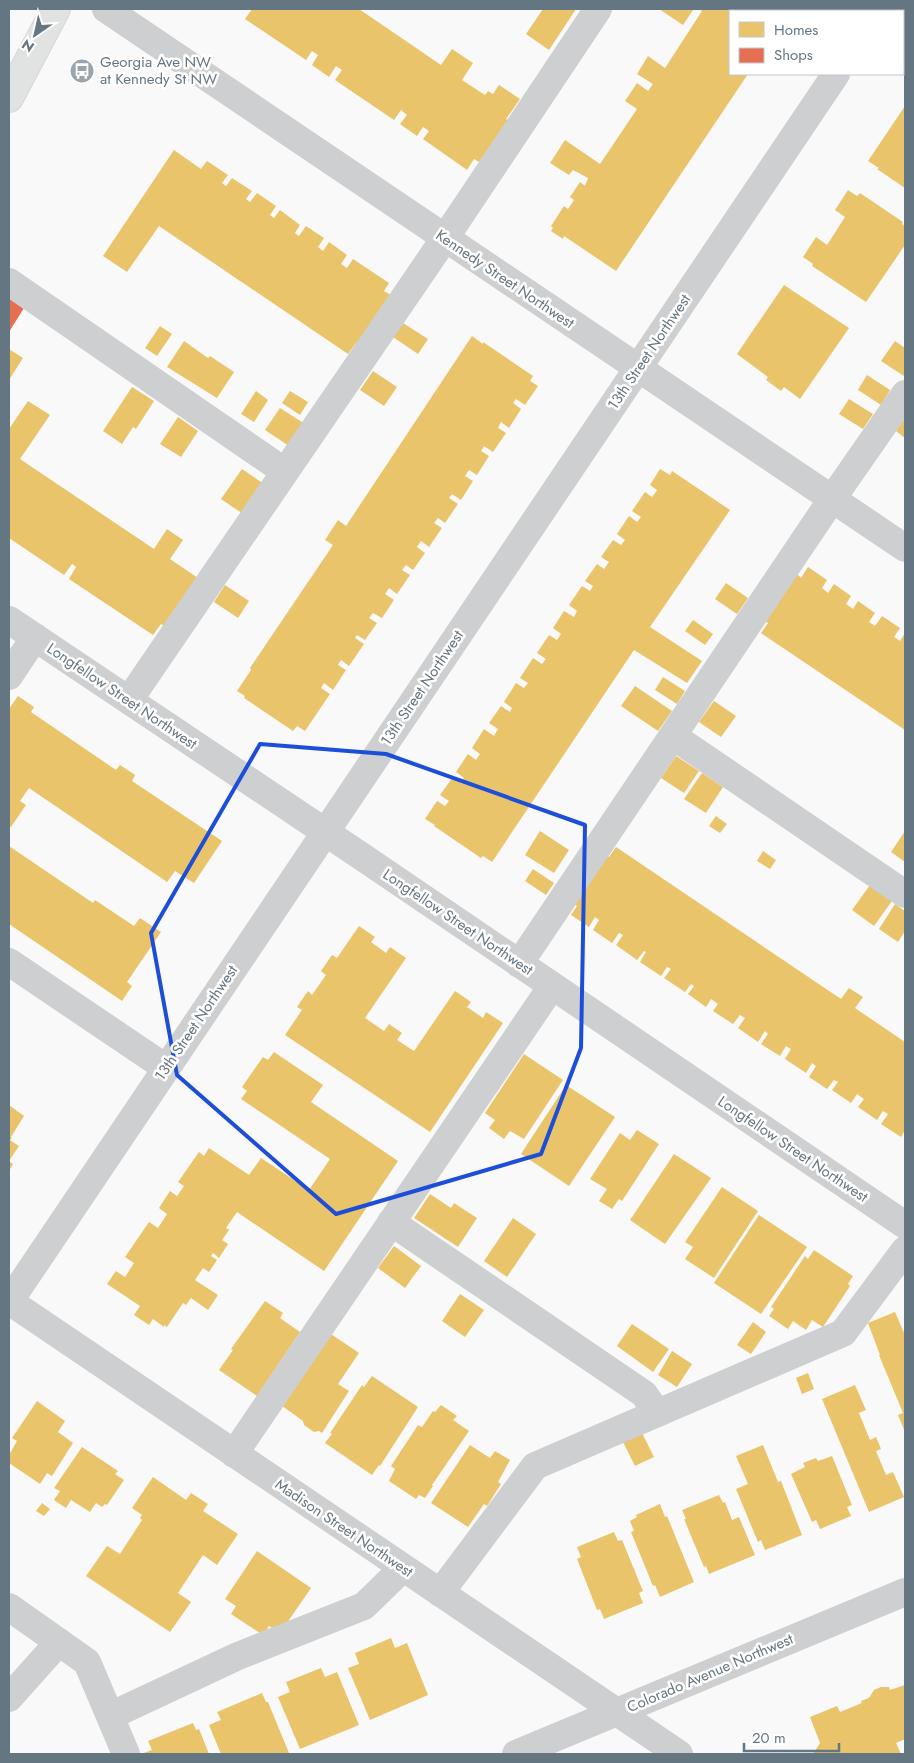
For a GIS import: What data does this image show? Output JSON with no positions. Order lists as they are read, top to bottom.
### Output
{
  "streets": {
    "street": [
      "Kennedy Street Northwest",
      "13th Street Northwest",
      "Longfellow Street Northwest",
      "Madison Street Northwest",
      "Colorado Avenue Northwest"
    ]
  },
  "crossings": [
    ["Kennedy Street Northwest", "13th Street Northwest"],
    ["13th Street Northwest", "Longfellow Street Northwest"],
    ["13th Street Northwest", "Madison Street Northwest"],
    ["Madison Street Northwest", "Colorado Avenue Northwest"]
  ],
  "places": {
    "bus stop": ["Georgia Ave NW at Kennedy St NW"]
  },
  "legend": ["Homes", "Shops"],
  "scale_bar": "20 m",
  "north": "bottom left"
}
